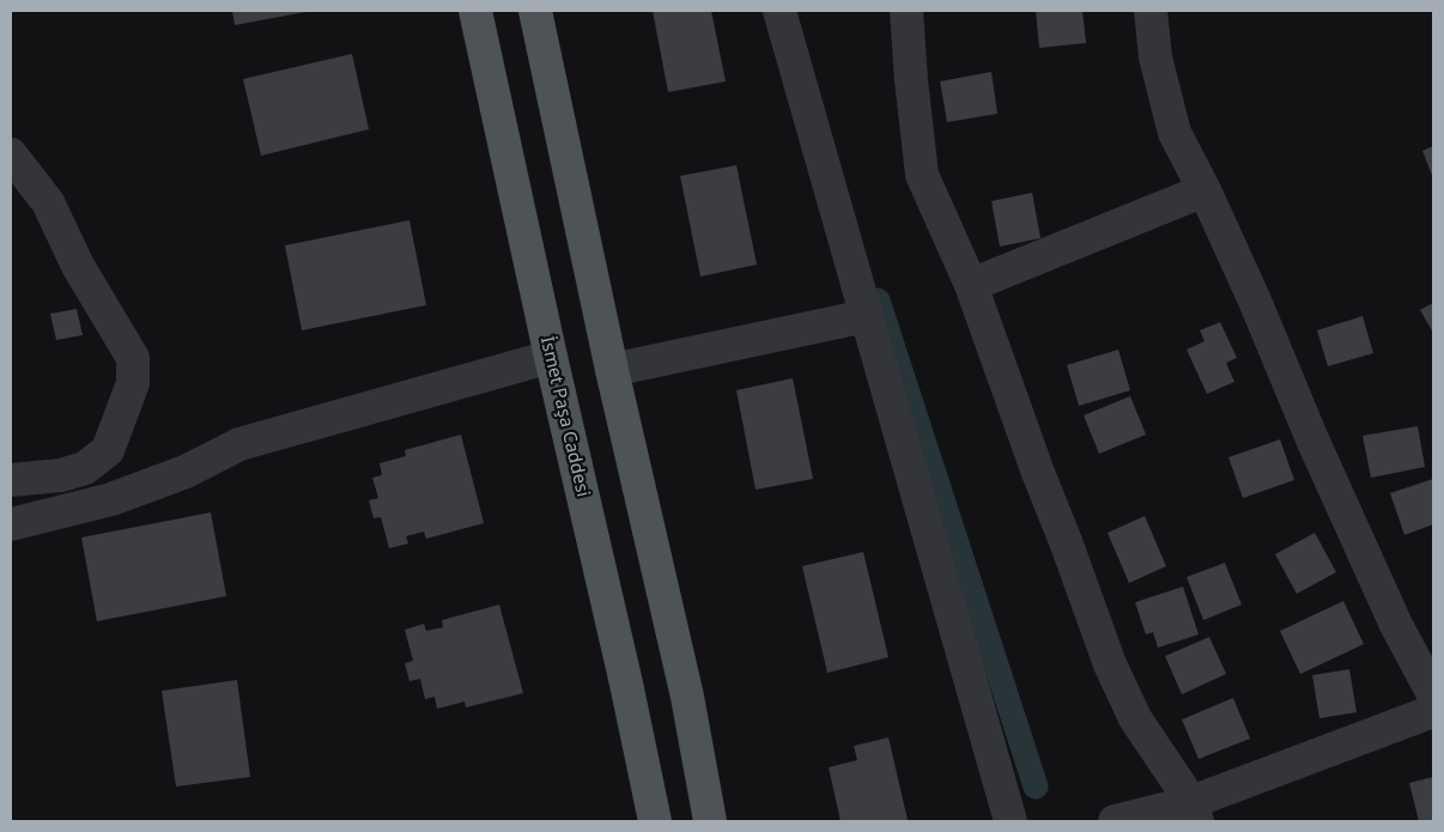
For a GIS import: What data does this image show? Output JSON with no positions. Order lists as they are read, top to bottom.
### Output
{
  "streets": {
    "main road": ["İsmet Paşa Caddesi"]
  }
}
